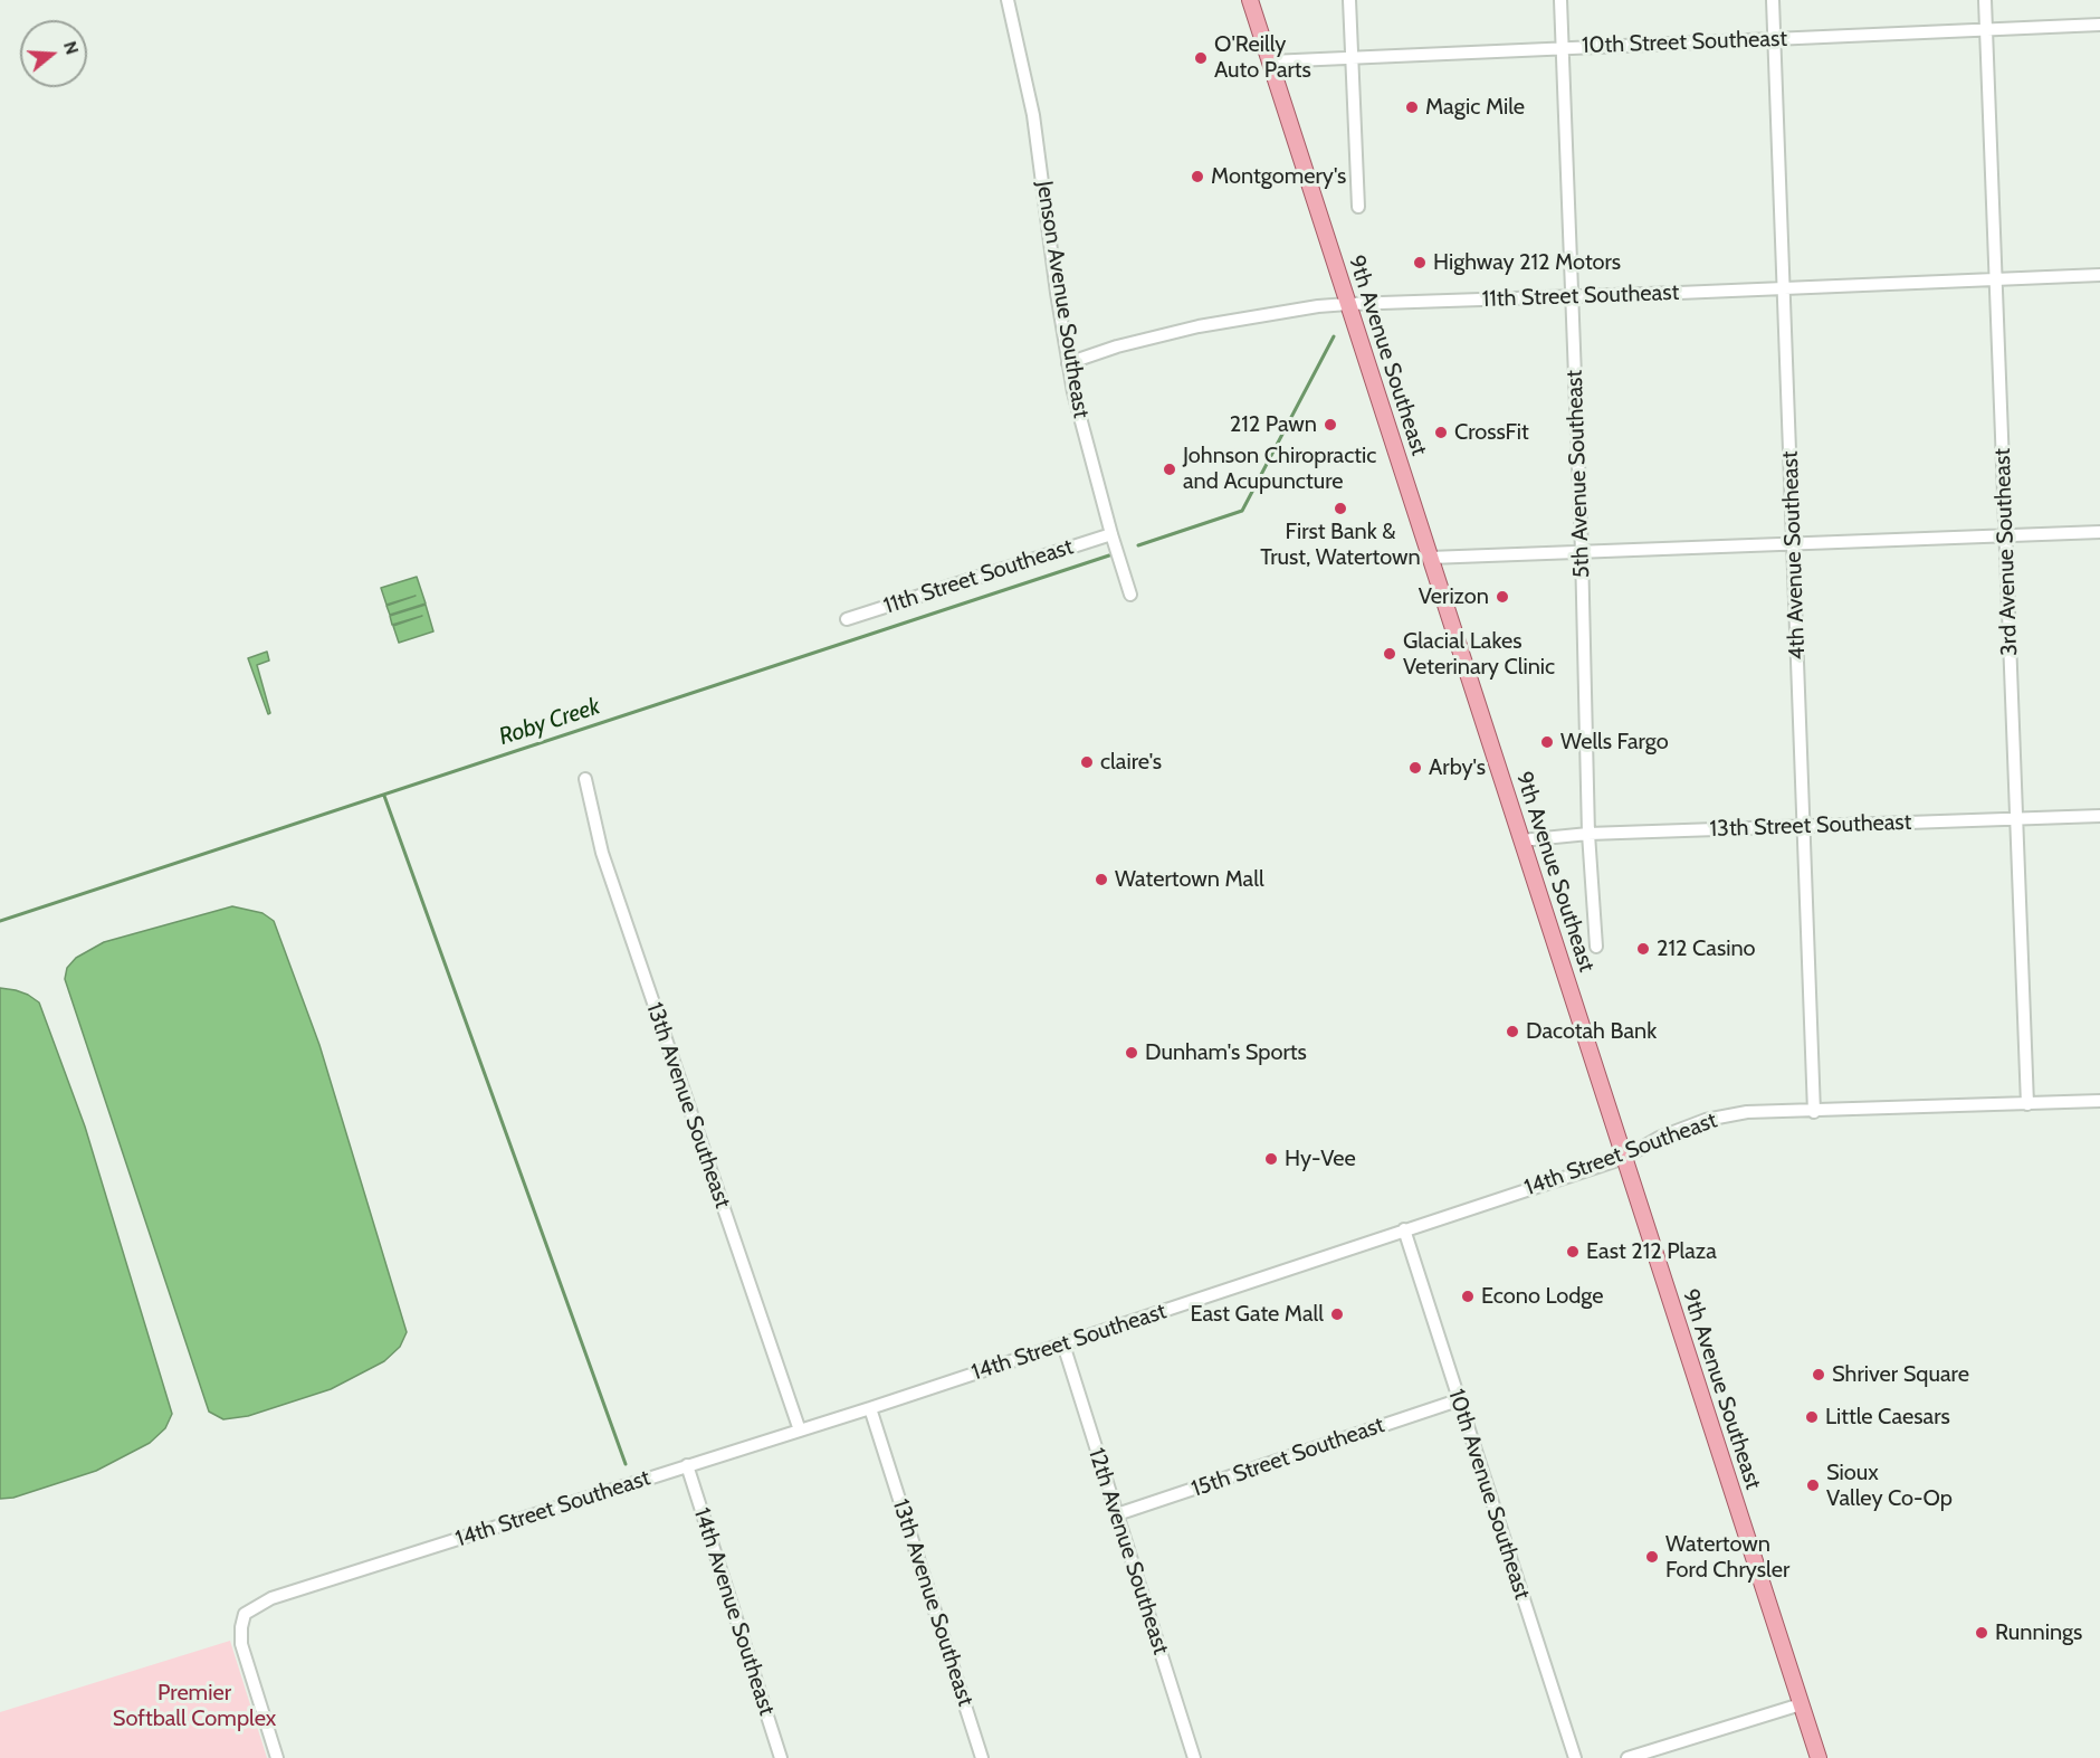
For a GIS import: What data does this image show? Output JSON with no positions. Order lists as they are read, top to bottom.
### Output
{
  "streets": {
    "main road": ["9th Avenue Southeast"],
    "street": [
      "10th Street Southeast",
      "11th Street Southeast",
      "Jenson Avenue Southeast",
      "5th Avenue Southeast",
      "3rd Avenue Southeast",
      "4th Avenue Southeast",
      "13th Street Southeast",
      "13th Avenue Southeast",
      "14th Street Southeast",
      "15th Street Southeast",
      "10th Avenue Southeast",
      "12th Avenue Southeast",
      "14th Avenue Southeast"
    ]
  },
  "crossings": [
    ["10th Street Southeast", "9th Avenue Southeast"],
    ["10th Street Southeast", "5th Avenue Southeast"],
    ["10th Street Southeast", "3rd Avenue Southeast"],
    ["10th Street Southeast", "4th Avenue Southeast"],
    ["11th Street Southeast", "Jenson Avenue Southeast"],
    ["11th Street Southeast", "9th Avenue Southeast"],
    ["11th Street Southeast", "5th Avenue Southeast"],
    ["11th Street Southeast", "3rd Avenue Southeast"],
    ["11th Street Southeast", "4th Avenue Southeast"],
    ["9th Avenue Southeast", "13th Street Southeast"],
    ["9th Avenue Southeast", "14th Street Southeast"],
    ["5th Avenue Southeast", "13th Street Southeast"],
    ["3rd Avenue Southeast", "13th Street Southeast"],
    ["3rd Avenue Southeast", "14th Street Southeast"],
    ["4th Avenue Southeast", "13th Street Southeast"],
    ["4th Avenue Southeast", "14th Street Southeast"],
    ["13th Avenue Southeast", "14th Street Southeast"],
    ["14th Street Southeast", "10th Avenue Southeast"],
    ["14th Street Southeast", "12th Avenue Southeast"],
    ["14th Street Southeast", "14th Avenue Southeast"],
    ["15th Street Southeast", "10th Avenue Southeast"],
    ["15th Street Southeast", "12th Avenue Southeast"]
  ],
  "water": ["Roby Creek"],
  "parks": ["Premier Softball Complex"],
  "places": [
    "O'Reilly Auto Parts",
    "Magic Mile",
    "Montgomery's",
    "Highway 212 Motors",
    "212 Pawn",
    "CrossFit",
    "Johnson Chiropractic and Acupuncture",
    "First Bank & Trust, Watertown",
    "Verizon",
    "Glacial Lakes Veterinary Clinic",
    "Wells Fargo",
    "claire's",
    "Arby's",
    "Watertown Mall",
    "212 Casino",
    "Dacotah Bank",
    "Dunham's Sports",
    "Hy-Vee",
    "East 212 Plaza",
    "Econo Lodge",
    "East Gate Mall",
    "Shriver Square",
    "Little Caesars",
    "Sioux Valley Co-Op",
    "Watertown Ford Chrysler",
    "Runnings"
  ],
  "north": "right"
}
